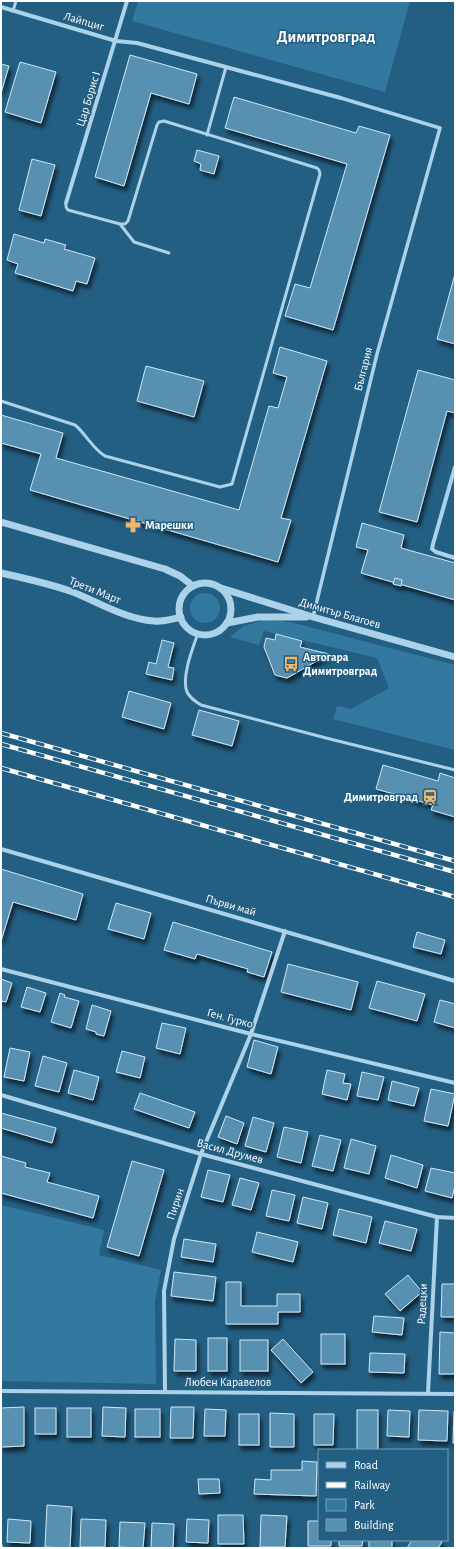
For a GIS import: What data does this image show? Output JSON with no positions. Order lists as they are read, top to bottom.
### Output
{
  "streets": {
    "street": [
      "Лайпциг",
      "Цар Борис I",
      "България",
      "Трети Март",
      "Димитър Благоев",
      "Първи май",
      "Ген. Гурко",
      "Васил Друмев",
      "Пирин",
      "Радецки",
      "Любен Каравелов"
    ]
  },
  "crossings": [
    ["Лайпциг", "Цар Борис I"],
    ["Лайпциг", "България"],
    ["България", "Димитър Благоев"],
    ["Трети Март", "Димитър Благоев"],
    ["Първи май", "Пирин"],
    ["Ген. Гурко", "Пирин"],
    ["Васил Друмев", "Пирин"],
    ["Васил Друмев", "Радецки"],
    ["Пирин", "Любен Каравелов"],
    ["Радецки", "Любен Каравелов"]
  ],
  "districts": ["Димитровград"],
  "places": {
    "pharmacy": ["Марешки"],
    "bus stop": ["Автогара Димитровград"],
    "station": ["Димитровград"]
  },
  "legend": [
    "Road",
    "Railway",
    "Park",
    "Building"
  ]
}
